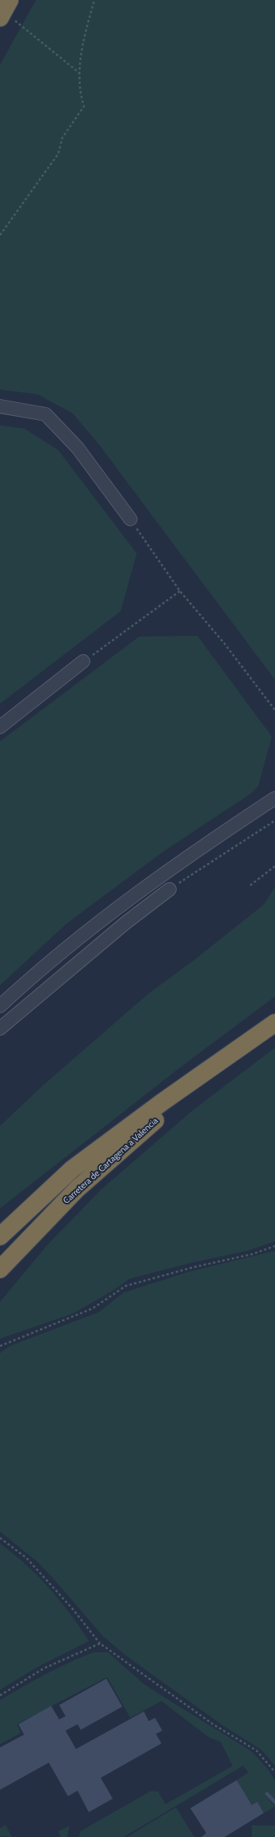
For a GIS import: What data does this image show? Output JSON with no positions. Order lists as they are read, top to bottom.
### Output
{
  "streets": {
    "highway": ["Carretera de Cartagena a Valencia"]
  }
}
